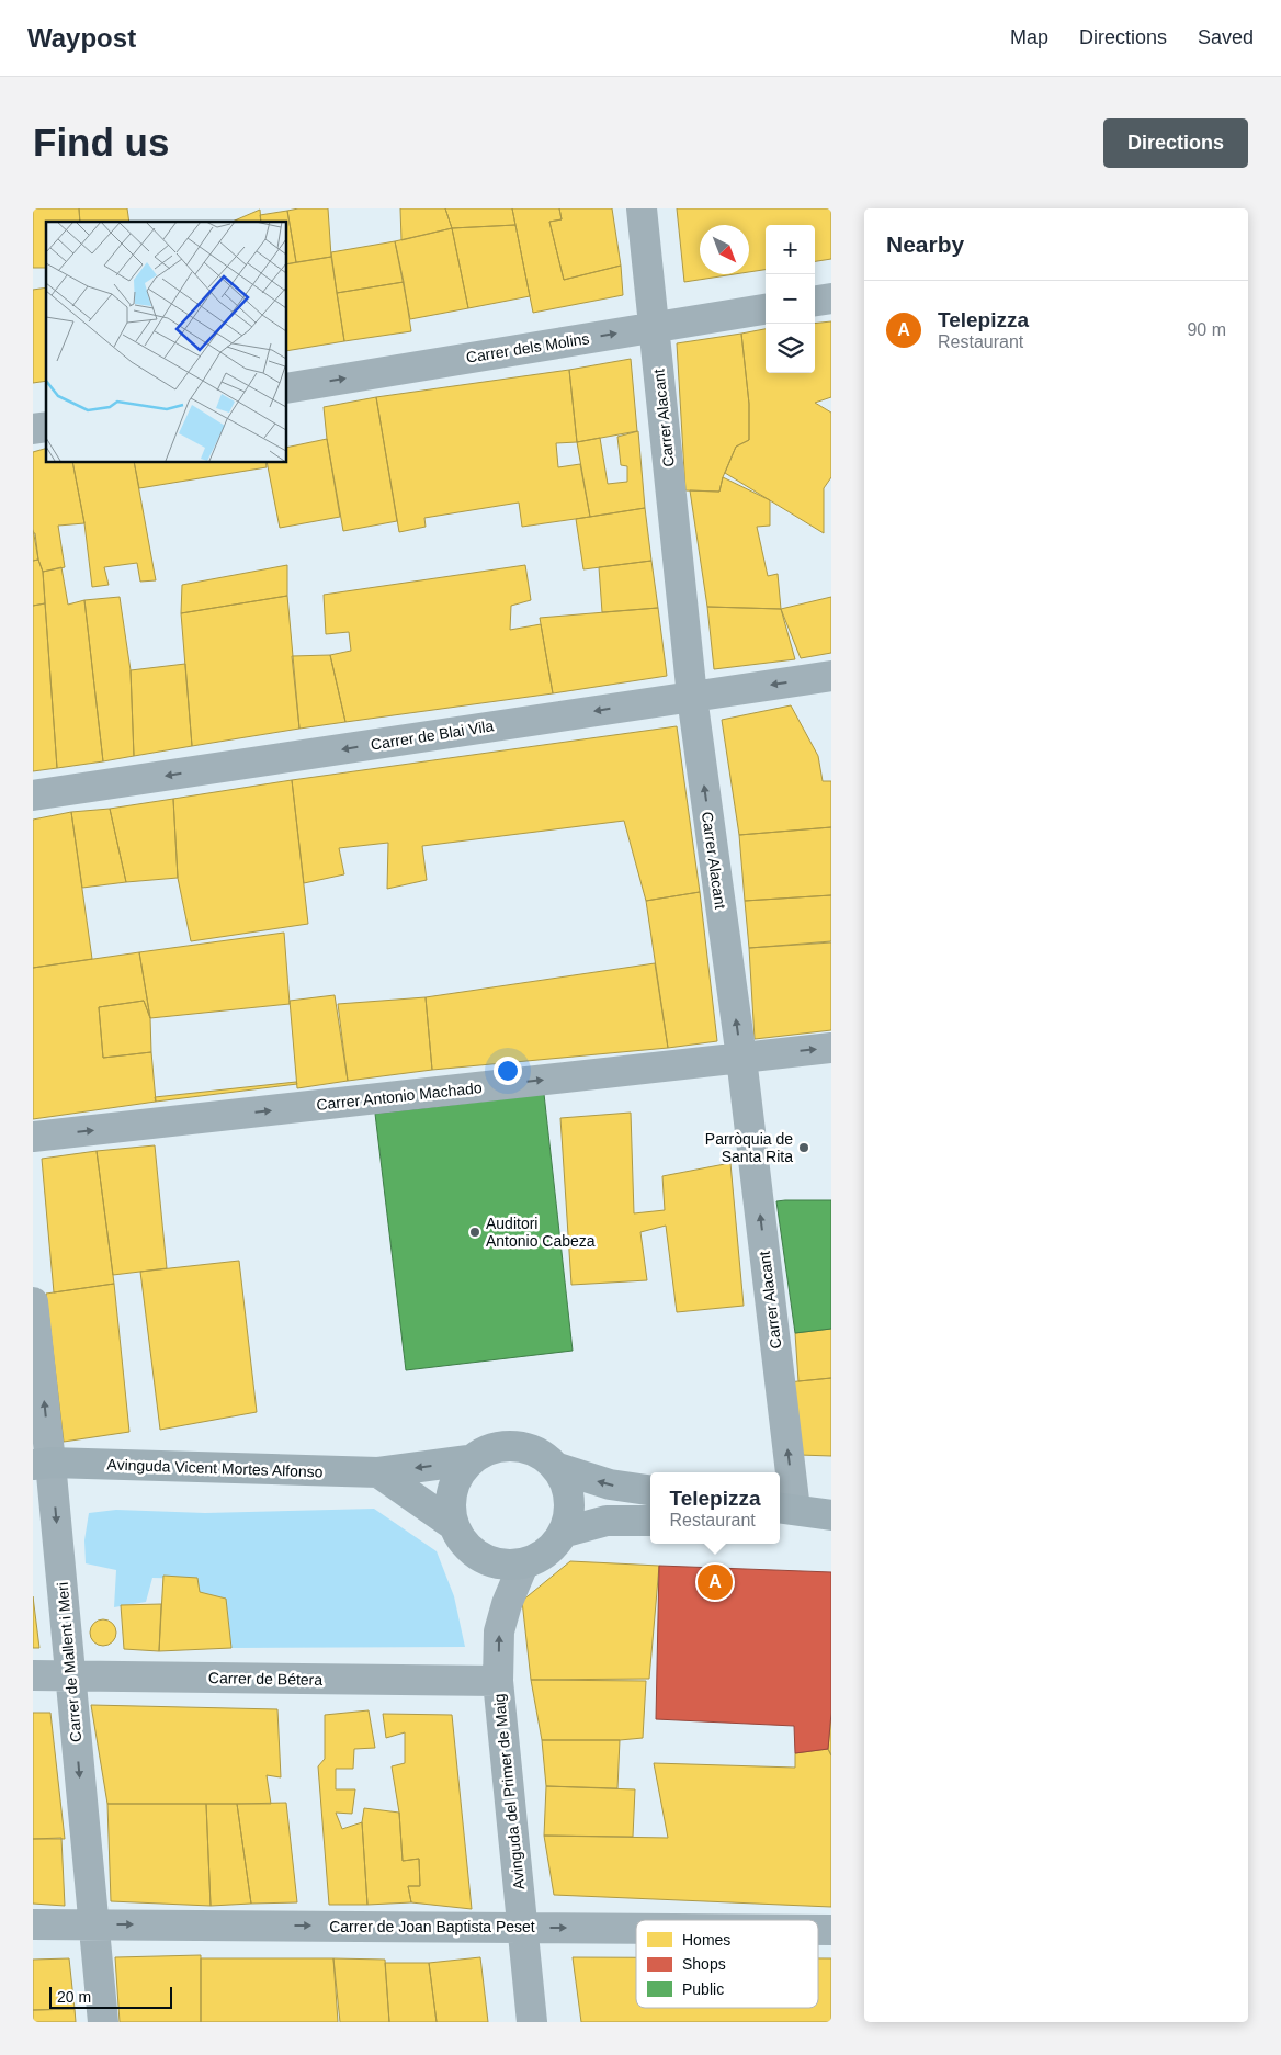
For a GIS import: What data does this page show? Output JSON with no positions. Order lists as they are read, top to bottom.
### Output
{
  "streets": {
    "street": [
      "Carrer dels Molins",
      "Carrer Alacant",
      "Carrer de Blai Vila",
      "Carrer Antonio Machado",
      "Avinguda Vicent Mortes Alfonso",
      "Carrer de Mallent i Meri",
      "Carrer de Bétera",
      "Avinguda del Primer de Maig",
      "Carrer de Joan Baptista Peset"
    ]
  },
  "crossings": [
    ["Carrer dels Molins", "Carrer Alacant"],
    ["Carrer Alacant", "Carrer de Blai Vila"],
    ["Carrer Alacant", "Carrer Antonio Machado"],
    ["Avinguda Vicent Mortes Alfonso", "Carrer de Mallent i Meri"],
    ["Avinguda Vicent Mortes Alfonso", "Avinguda del Primer de Maig"],
    ["Carrer de Mallent i Meri", "Carrer de Bétera"],
    ["Carrer de Mallent i Meri", "Carrer de Joan Baptista Peset"],
    ["Carrer de Bétera", "Avinguda del Primer de Maig"],
    ["Avinguda del Primer de Maig", "Carrer de Joan Baptista Peset"]
  ],
  "one_way": [
    "Carrer dels Molins",
    "Carrer Alacant",
    "Carrer de Blai Vila",
    "Carrer Antonio Machado",
    "Carrer de Joan Baptista Peset"
  ],
  "places": ["Parròquia de Santa Rita", "Auditori Antonio Cabeza"],
  "legend": ["Homes", "Shops", "Public"],
  "scale_bar": "20 m",
  "north": "bottom right",
  "page": {
    "header": "Waypost",
    "nav": ["Map", "Directions", "Saved"],
    "buttons": "Directions",
    "title": "Find us",
    "heading": "Nearby",
    "map_buttons": ["+", "−"],
    "list": [
      {
        "mark": "A",
        "name": "Telepizza",
        "note": "Restaurant",
        "value": "90 m"
      }
    ],
    "popup": ["Telepizza", "Restaurant"],
    "pins": "A",
    "scale": "20 m"
  }
}
